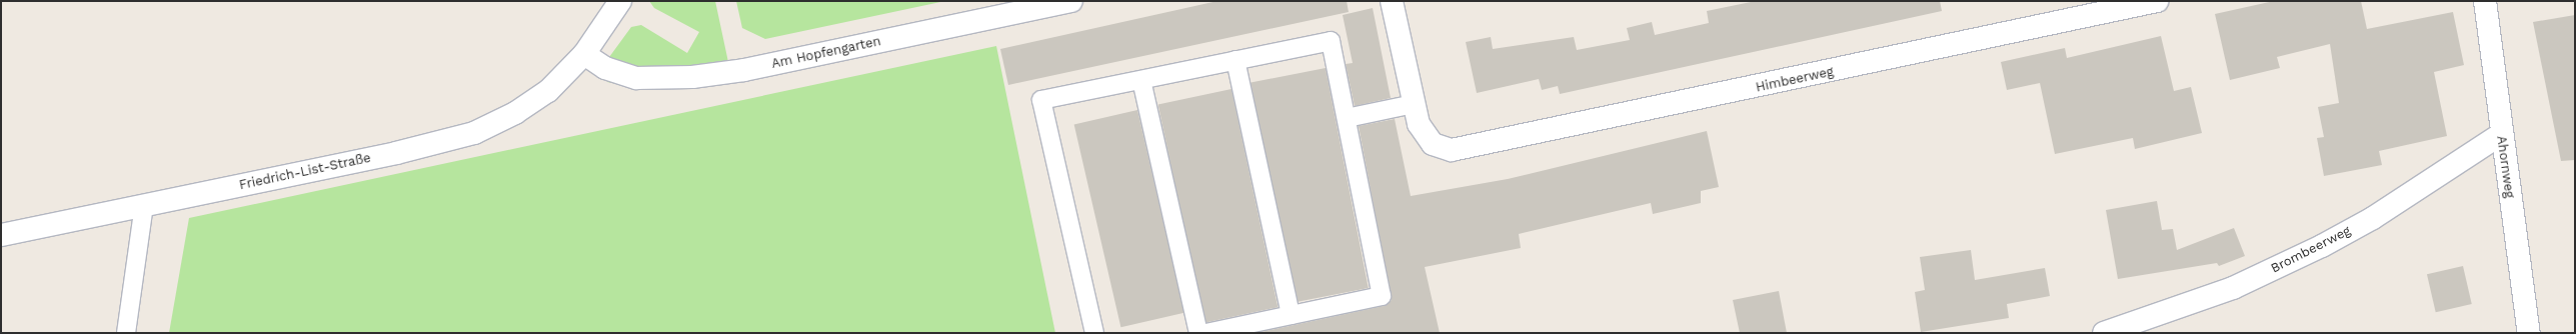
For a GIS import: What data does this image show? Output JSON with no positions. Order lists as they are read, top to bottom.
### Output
{
  "streets": {
    "street": [
      "Am Hopfengarten",
      "Himbeerweg",
      "Ahornweg",
      "Friedrich-List-Straße",
      "Brombeerweg"
    ]
  },
  "crossings": [
    ["Am Hopfengarten", "Friedrich-List-Straße"],
    ["Ahornweg", "Brombeerweg"]
  ]
}
